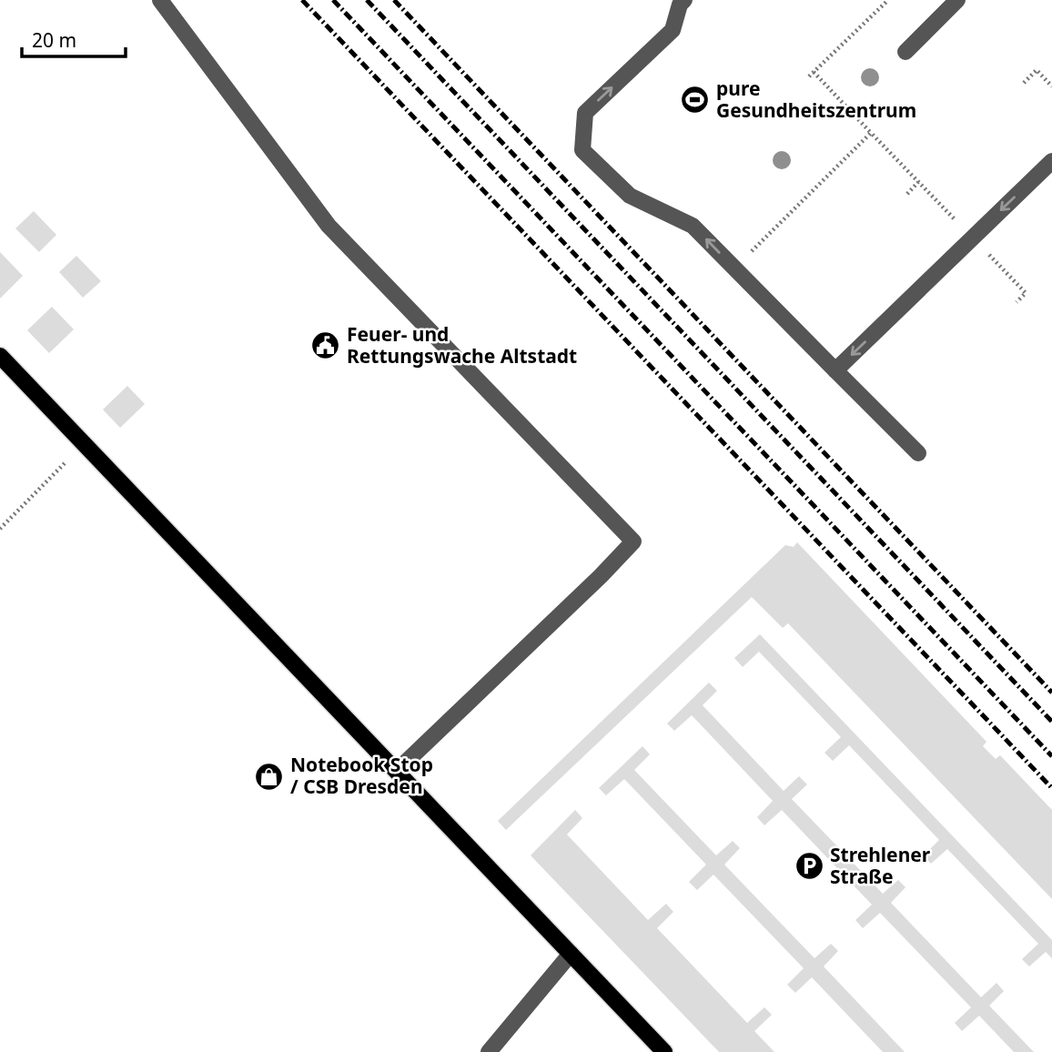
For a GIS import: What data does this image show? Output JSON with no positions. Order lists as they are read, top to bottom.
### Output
{
  "places": {
    "sports": ["pure Gesundheitszentrum"],
    "public building": ["Feuer- und Rettungswache Altstadt"],
    "shop": ["Notebook Stop / CSB Dresden"],
    "parking": ["Strehlener Straße"]
  },
  "scale_bar": "20 m"
}
